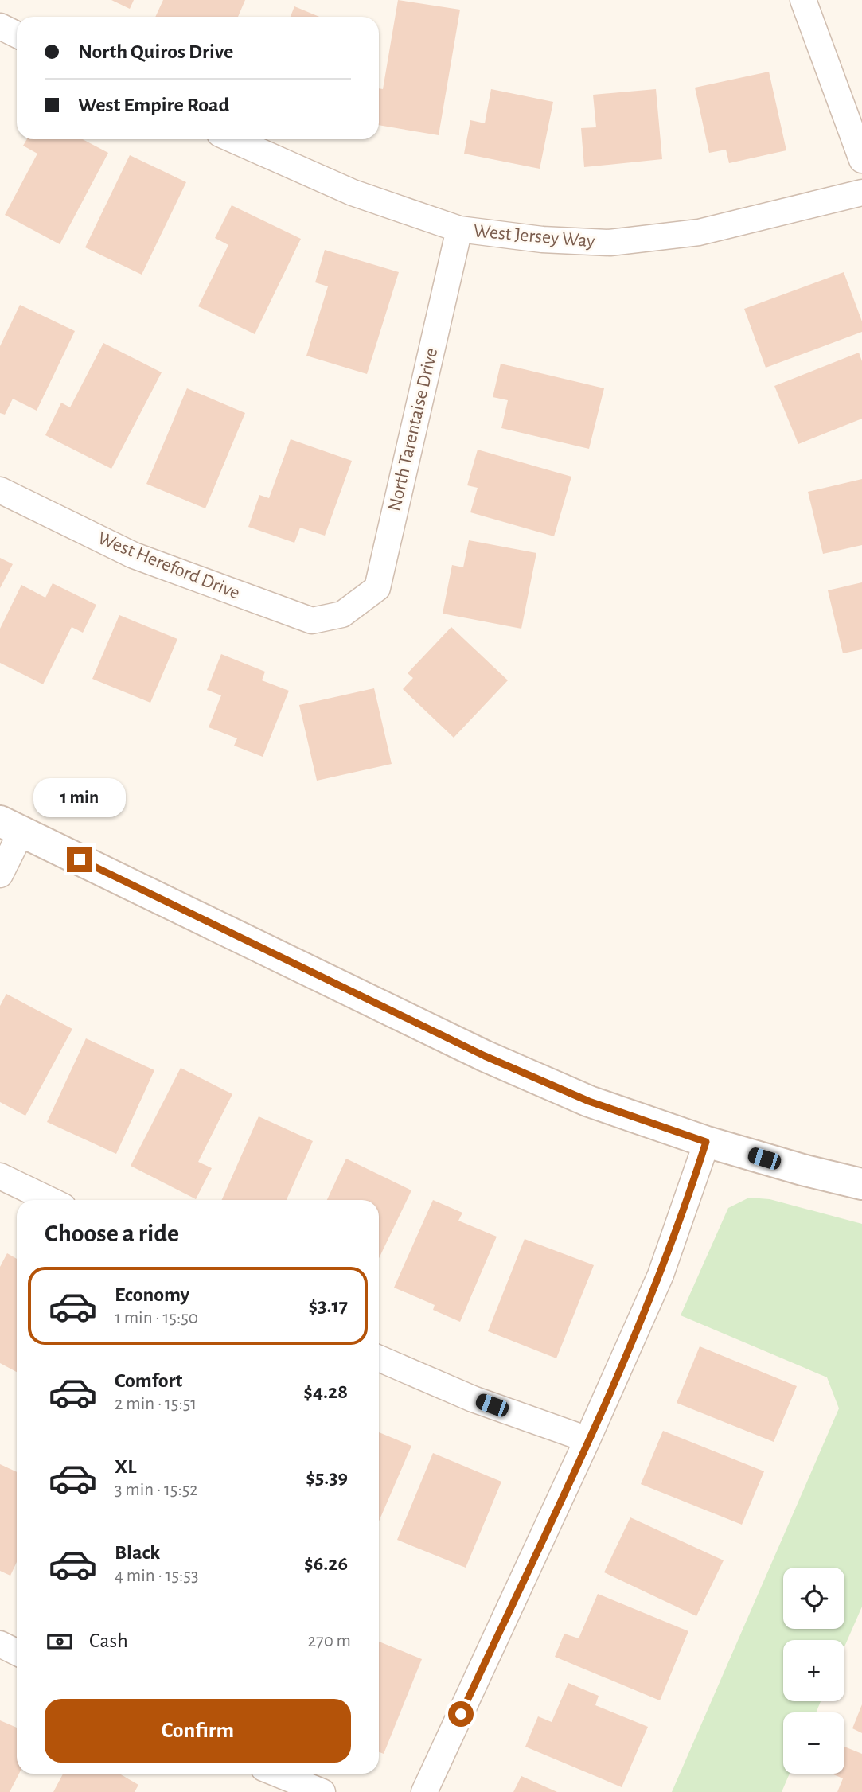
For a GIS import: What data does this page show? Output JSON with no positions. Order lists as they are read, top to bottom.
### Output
{
  "streets": {
    "street": ["West Jersey Way", "North Tarentaise Drive", "West Hereford Drive"]
  },
  "crossings": [
    ["West Jersey Way", "North Tarentaise Drive"],
    ["North Tarentaise Drive", "West Hereford Drive"]
  ],
  "page": {
    "banner": ["North Quiros Drive", "West Empire Road"],
    "bubble": "1 min",
    "heading": "Choose a ride",
    "list": [
      {
        "name": "Economy",
        "note": "1 min · 15:50",
        "value": "$3.17"
      },
      {
        "name": "Comfort",
        "note": "2 min · 15:51",
        "value": "$4.28"
      },
      {
        "name": "XL",
        "note": "3 min · 15:52",
        "value": "$5.39"
      },
      {
        "name": "Black",
        "note": "4 min · 15:53",
        "value": "$6.26"
      }
    ],
    "map_buttons": ["+", "−"],
    "pay": ["Cash", "270 m"],
    "buttons": "Confirm"
  }
}
